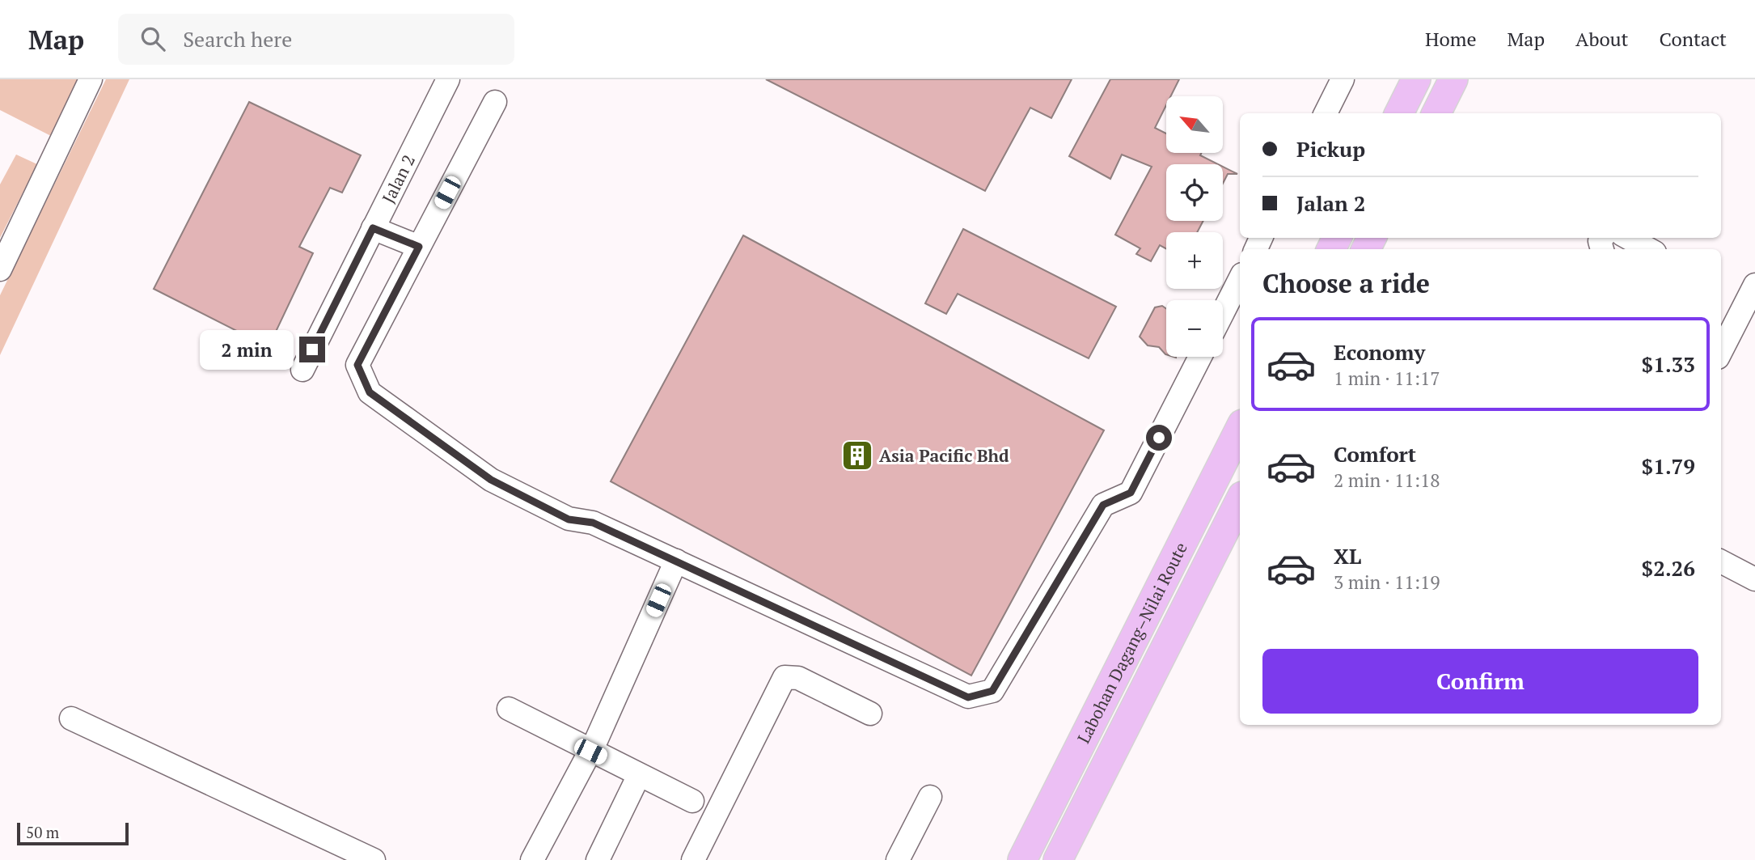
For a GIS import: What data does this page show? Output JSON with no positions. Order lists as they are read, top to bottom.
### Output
{
  "streets": {
    "main road": ["Labohan Dagang–Nilai Route"],
    "street": ["Jalan 2"]
  },
  "places": {
    "building": ["Asia Pacific Bhd"]
  },
  "scale_bar": "50 m",
  "north": "top left",
  "page": {
    "header": "Map",
    "search": "Search here",
    "nav": [
      "Home",
      "Map",
      "About",
      "Contact"
    ],
    "map_buttons": ["+", "−"],
    "banner": ["Pickup", "Jalan 2"],
    "heading": "Choose a ride",
    "list": [
      {
        "name": "Economy",
        "note": "1 min · 11:17",
        "value": "$1.33"
      },
      {
        "name": "Comfort",
        "note": "2 min · 11:18",
        "value": "$1.79"
      },
      {
        "name": "XL",
        "note": "3 min · 11:19",
        "value": "$2.26"
      }
    ],
    "bubble": "2 min",
    "buttons": "Confirm",
    "scale": "50 m"
  }
}
